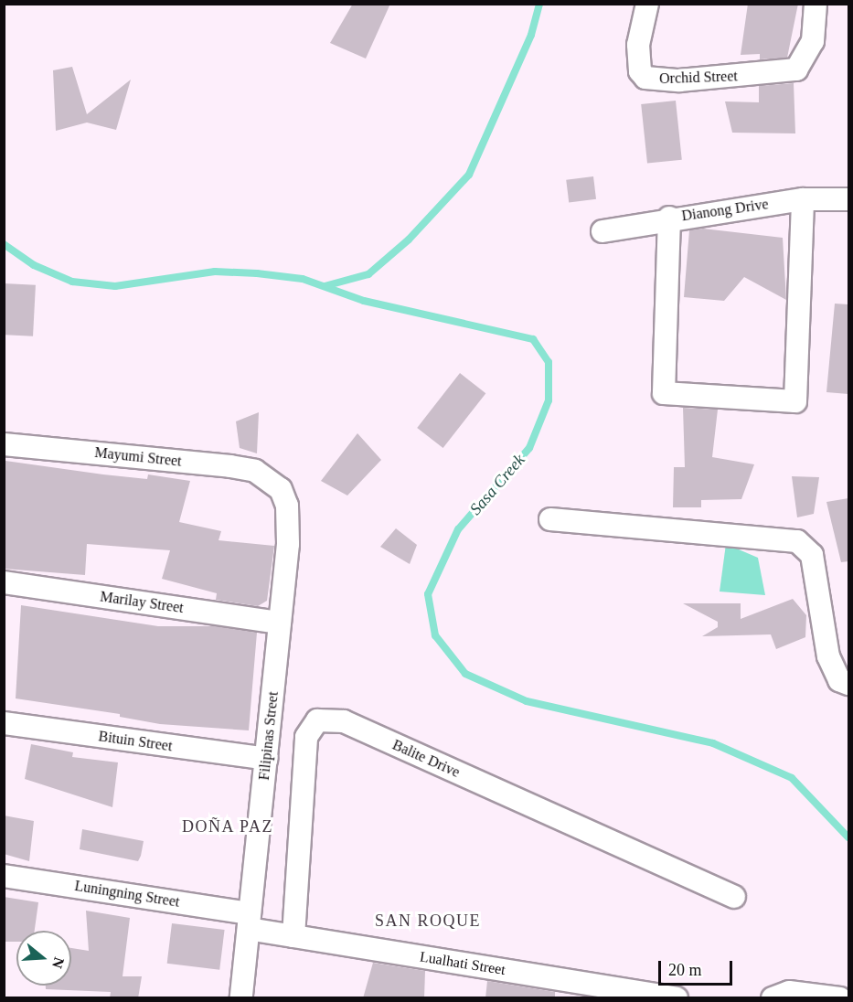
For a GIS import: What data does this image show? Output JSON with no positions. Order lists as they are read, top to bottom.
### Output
{
  "streets": {
    "street": [
      "Orchid Street",
      "Dianong Drive",
      "Mayumi Street",
      "Marilay Street",
      "Filipinas Street",
      "Bituin Street",
      "Balite Drive",
      "Luningning Street",
      "Lualhati Street"
    ]
  },
  "crossings": [
    ["Mayumi Street", "Filipinas Street"],
    ["Marilay Street", "Filipinas Street"],
    ["Filipinas Street", "Bituin Street"],
    ["Filipinas Street", "Luningning Street"],
    ["Filipinas Street", "Lualhati Street"],
    ["Balite Drive", "Lualhati Street"],
    ["Luningning Street", "Lualhati Street"]
  ],
  "districts": ["DOÑA PAZ", "SAN ROQUE"],
  "water": ["Sasa Creek"],
  "scale_bar": "20 m",
  "north": "right"
}
